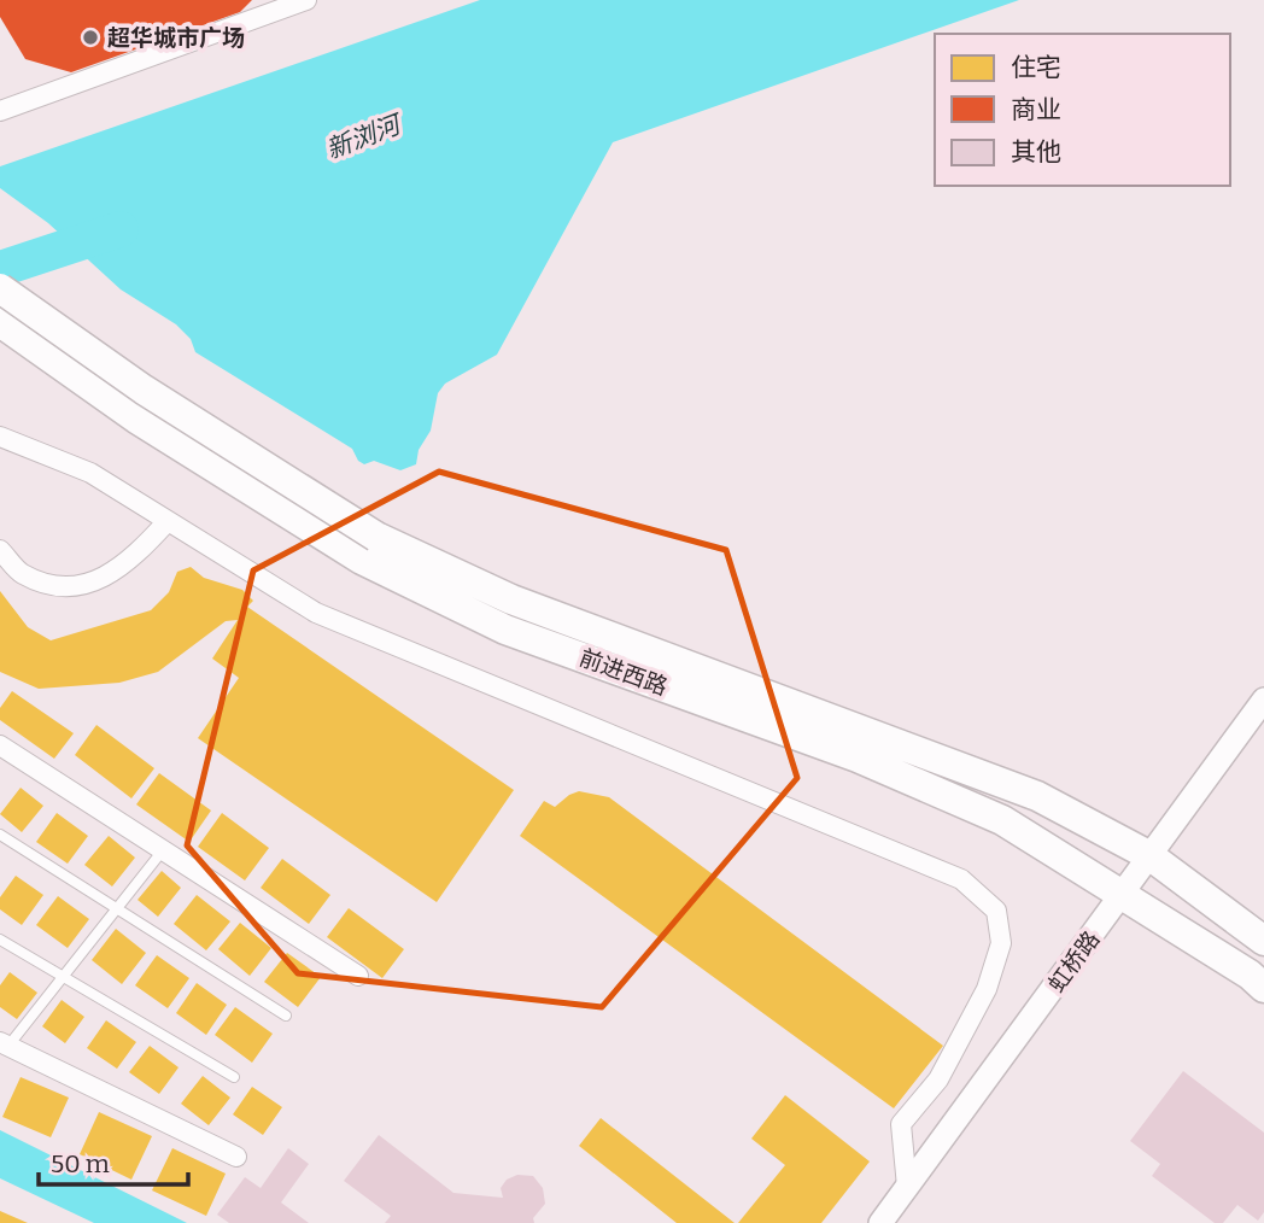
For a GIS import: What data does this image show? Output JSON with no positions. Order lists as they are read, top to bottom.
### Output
{
  "streets": {
    "main road": ["前进西路"],
    "street": ["虹桥路"]
  },
  "crossings": [
    ["前进西路", "虹桥路"]
  ],
  "water": ["新浏河"],
  "places": ["超华城市广场"],
  "legend": ["住宅", "商业", "其他"],
  "scale_bar": "50 m"
}
